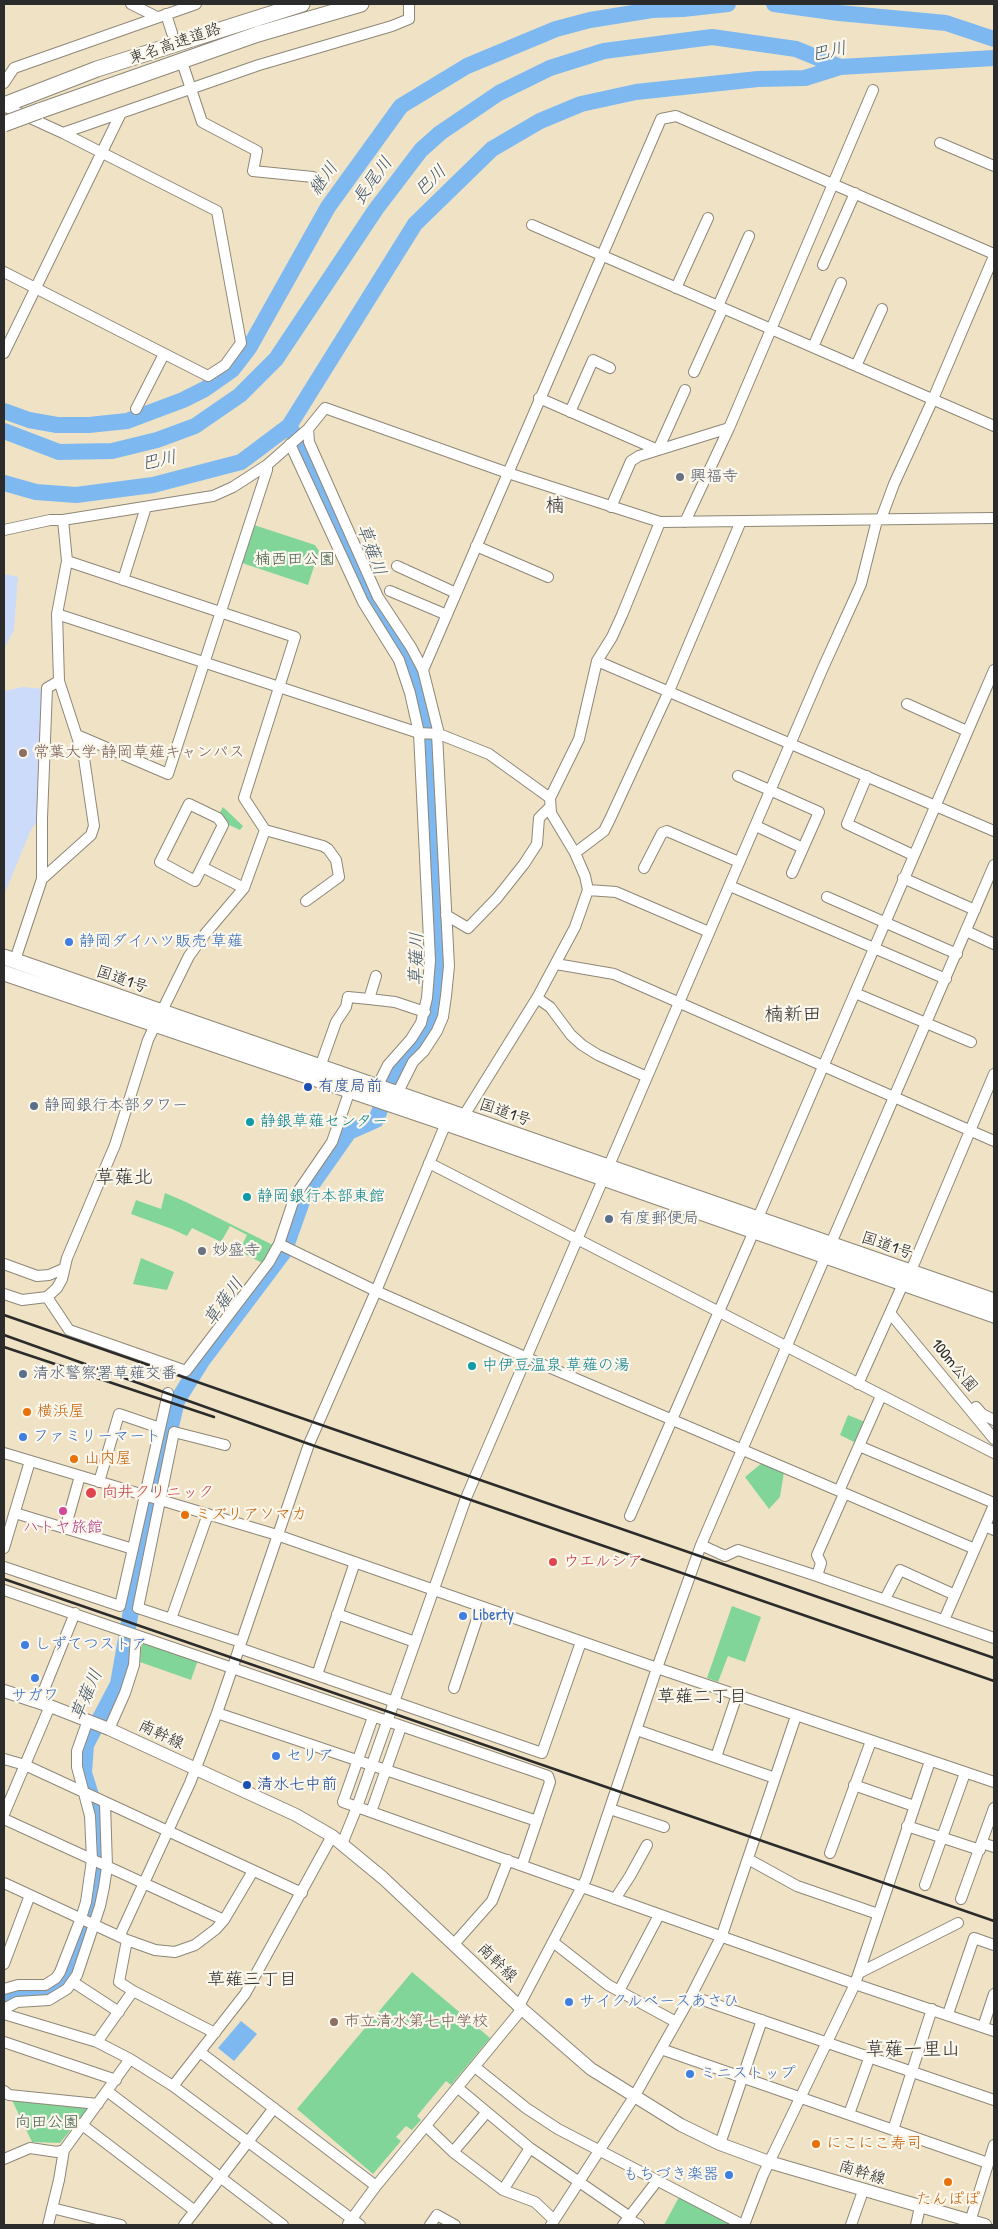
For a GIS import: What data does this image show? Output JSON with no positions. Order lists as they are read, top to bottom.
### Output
{
  "streets": {
    "highway": ["東名高速道路", "国道1号"],
    "main road": ["南幹線"],
    "street": ["100m公園"]
  },
  "districts": [
    "楠",
    "楠新田",
    "草薙北",
    "草薙二丁目",
    "草薙三丁目",
    "草薙一里山"
  ],
  "water": [
    "巴川",
    "継川",
    "長尾川",
    "草薙川"
  ],
  "parks": ["楠西田公園", "向田公園"],
  "places": [
    "興福寺",
    "常葉大学 静岡草薙キャンパス",
    "静岡ダイハツ販売 草薙",
    "有度局前",
    "静岡銀行本部タワー",
    "静銀草薙センター",
    "静岡銀行本部東館",
    "有度郵便局",
    "妙盛寺",
    "中伊豆温泉 草薙の湯",
    "清水警察署草薙交番",
    "横浜屋",
    "ファミリーマート",
    "山内屋",
    "向井クリニック",
    "ハトヤ旅館",
    "ミズリアソマカ",
    "ウエルシア",
    "Liberty",
    "しずてつストア",
    "サガワ",
    "セリア",
    "清水七中前",
    "サイクルベースあさひ",
    "市立清水第七中学校",
    "ミニストップ",
    "にこにこ寿司",
    "もちづき楽器",
    "たんぽぽ"
  ]
}
